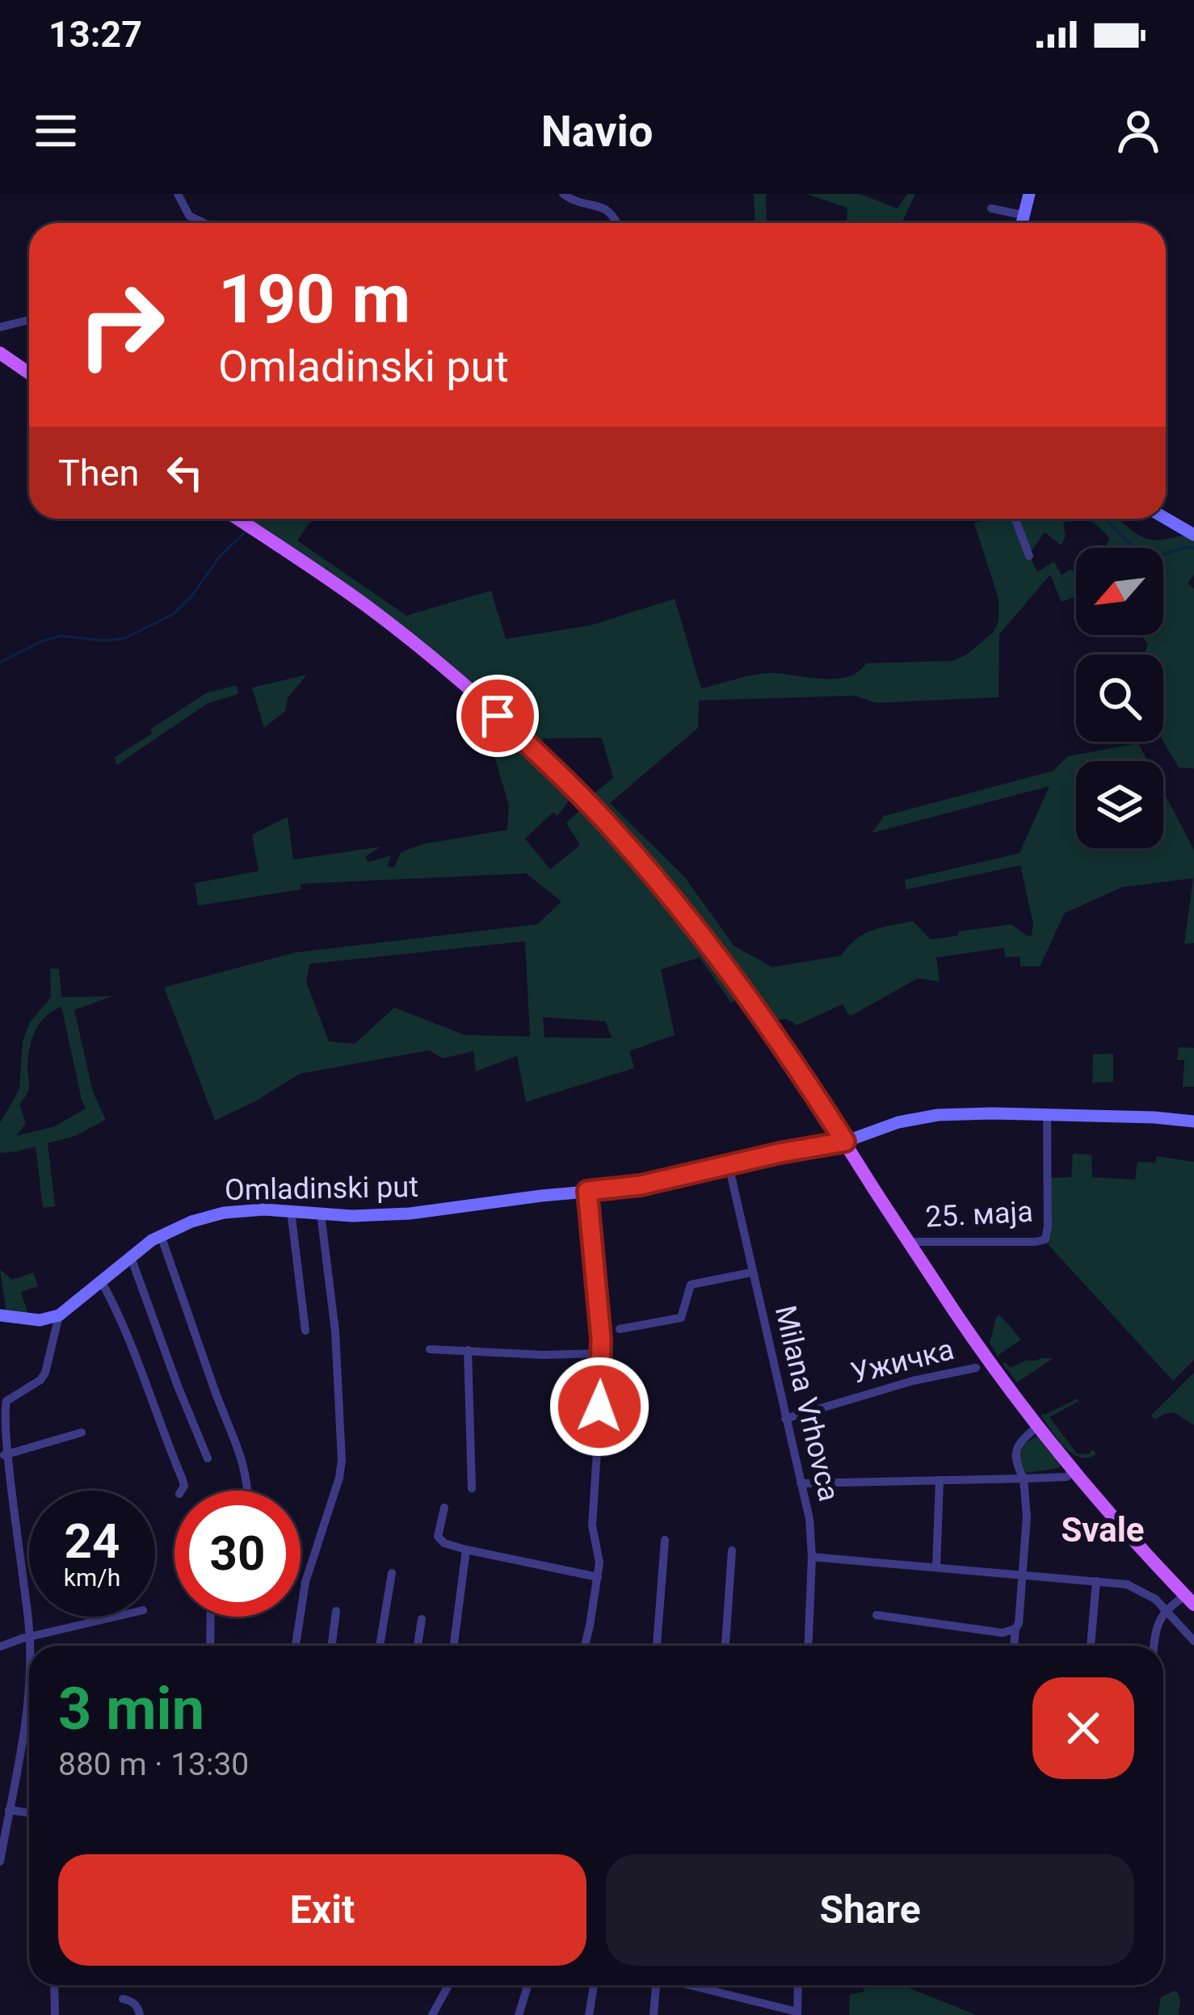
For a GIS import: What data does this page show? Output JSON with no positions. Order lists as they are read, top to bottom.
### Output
{
  "streets": {
    "street": [
      "Omladinski put",
      "25. маја",
      "Ужичка",
      "Milana Vrhovca"
    ]
  },
  "crossings": [
    ["Omladinski put", "Milana Vrhovca"],
    ["Ужичка", "Milana Vrhovca"]
  ],
  "districts": ["Svale"],
  "north": "bottom left",
  "page": {
    "status": "13:27",
    "header": "Navio",
    "turn": ["190 m", "Omladinski put"],
    "then": "Then",
    "speed": "24 km/h",
    "limit": "30",
    "heading": ["3 min", "880 m · 13:30"],
    "buttons": ["Exit", "Share"]
  }
}
